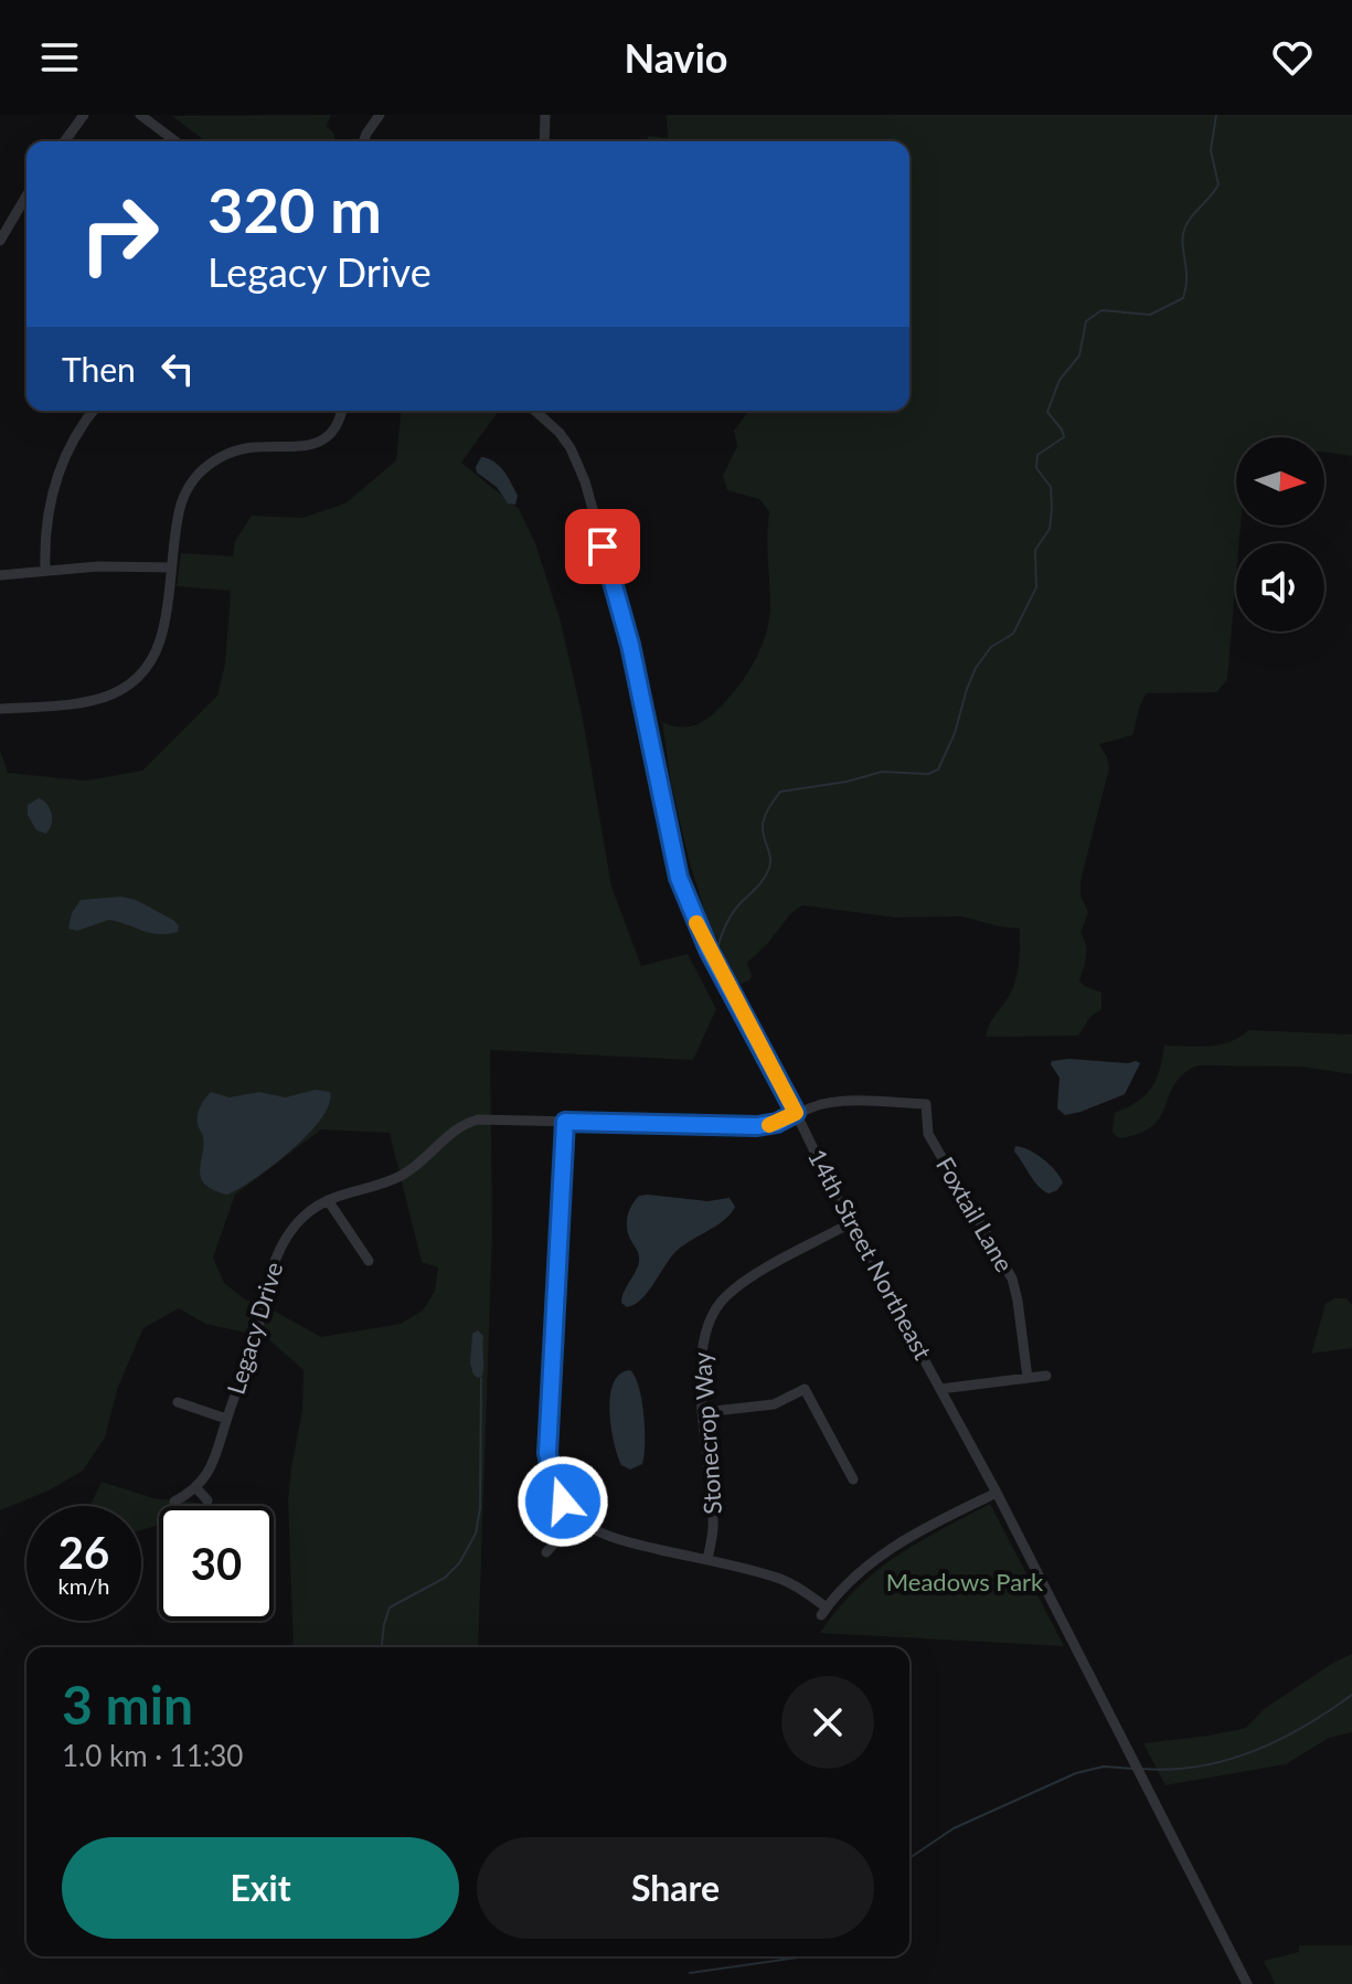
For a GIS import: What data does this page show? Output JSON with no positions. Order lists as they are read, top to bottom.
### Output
{
  "streets": {
    "street": [
      "Foxtail Lane",
      "14th Street Northeast",
      "Legacy Drive",
      "Stonecrop Way"
    ]
  },
  "crossings": [
    ["Foxtail Lane", "Legacy Drive"],
    ["14th Street Northeast", "Legacy Drive"],
    ["14th Street Northeast", "Stonecrop Way"]
  ],
  "parks": ["Meadows Park"],
  "north": "right",
  "page": {
    "header": "Navio",
    "turn": ["320 m", "Legacy Drive"],
    "then": "Then",
    "speed": "26 km/h",
    "limit": "30",
    "heading": ["3 min", "1.0 km · 11:30"],
    "buttons": ["Exit", "Share"]
  }
}
